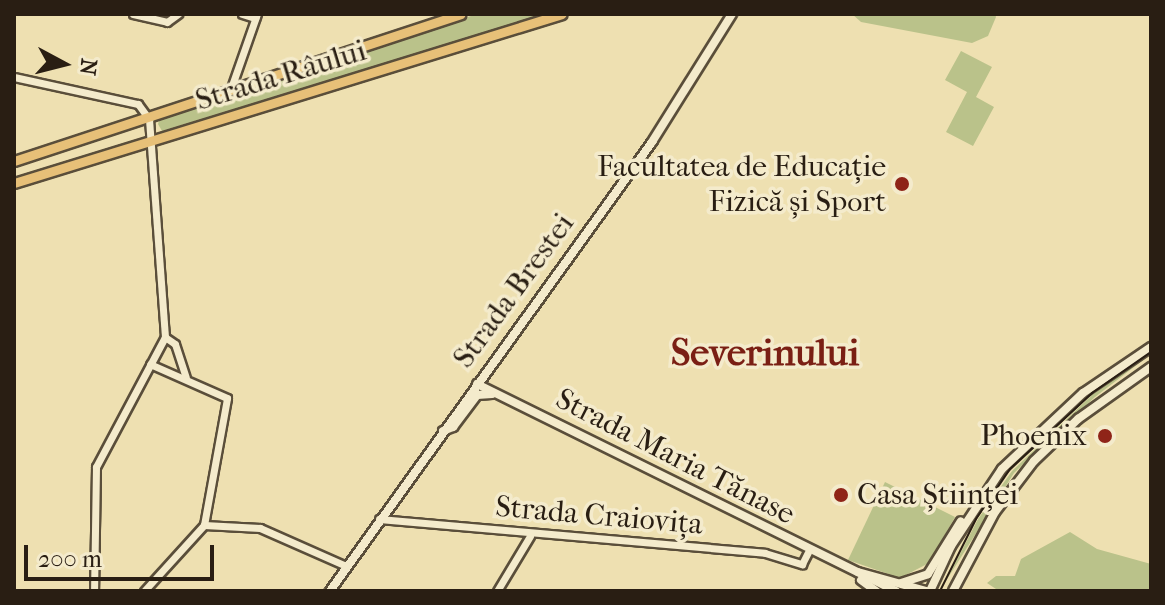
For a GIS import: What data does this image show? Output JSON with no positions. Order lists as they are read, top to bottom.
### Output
{
  "streets": {
    "main road": ["Strada Râului", "Strada Brestei", "Strada Maria Tănase"],
    "street": ["Strada Craiovița"]
  },
  "crossings": [
    ["Strada Brestei", "Strada Maria Tănase"],
    ["Strada Brestei", "Strada Craiovița"],
    ["Strada Maria Tănase", "Strada Craiovița"]
  ],
  "districts": ["Severinului"],
  "places": ["Facultatea de Educație Fizică și Sport", "Phoenix", "Casa Științei"],
  "scale_bar": "200 m",
  "north": "right"
}
